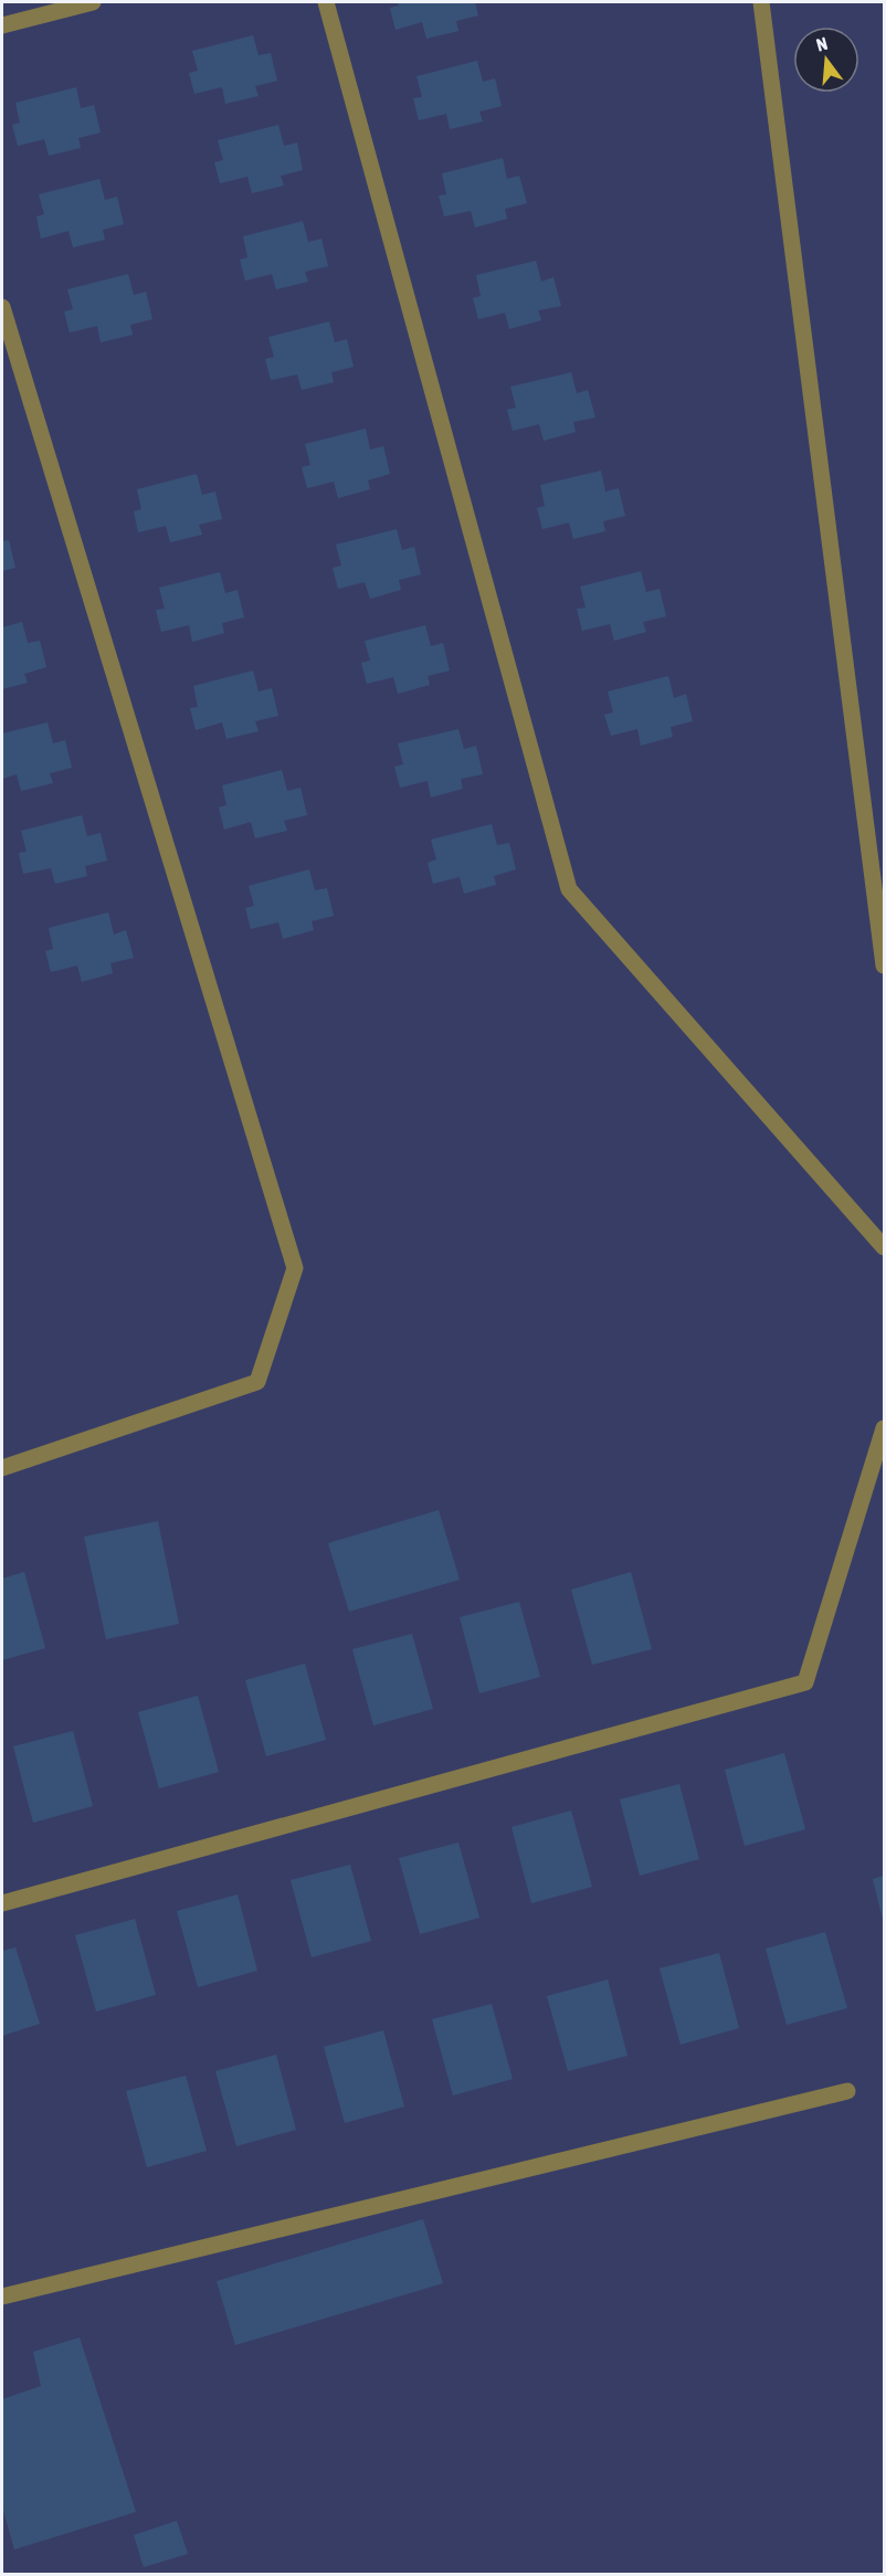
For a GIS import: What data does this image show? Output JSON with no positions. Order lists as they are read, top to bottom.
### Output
{
  "north": "top"
}
